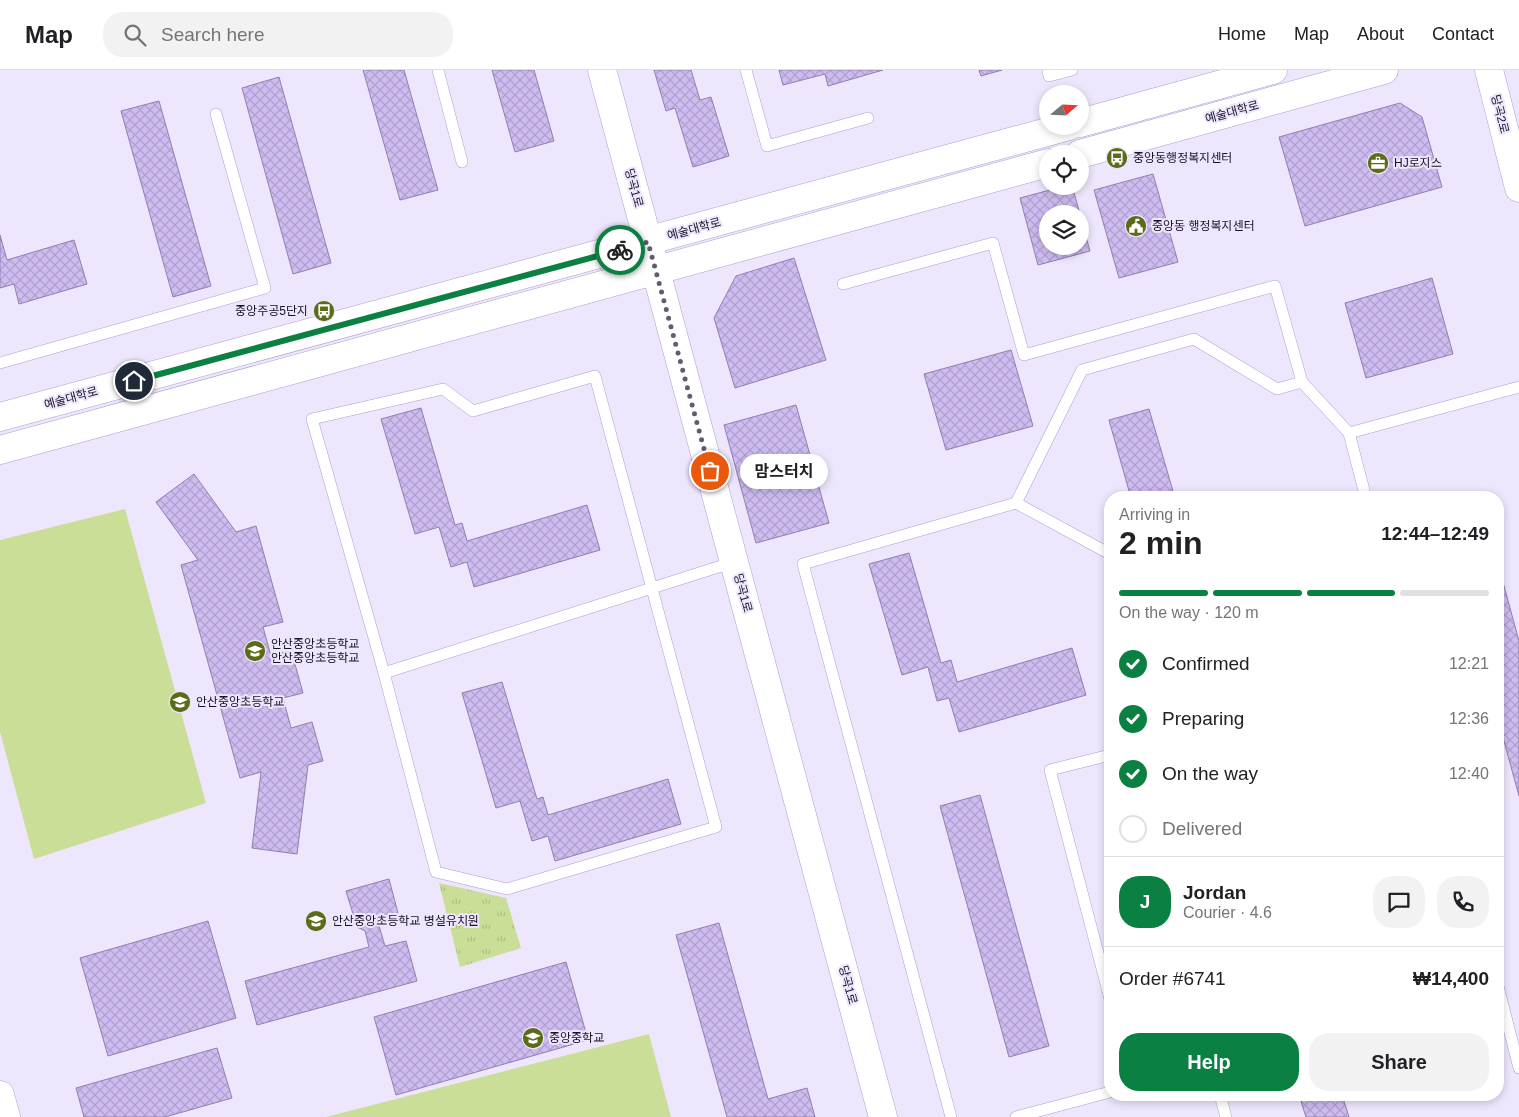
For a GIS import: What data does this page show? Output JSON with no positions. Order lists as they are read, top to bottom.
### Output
{
  "streets": {
    "street": ["예술대학로", "당곡2로", "당곡1로"]
  },
  "crossings": [
    ["예술대학로", "당곡1로"]
  ],
  "places": {
    "bus stop": ["중앙동행정복지센터", "중앙주공5단지"],
    "office": ["HJ로지스"],
    "public building": ["중앙동 행정복지센터"],
    "other": ["맘스터치"],
    "school or university": [
      "안산중앙초등학교 안산중앙초등학교",
      "안산중앙초등학교",
      "안산중앙초등학교 병설유치원",
      "중앙중학교"
    ]
  },
  "north": "right",
  "page": {
    "header": "Map",
    "search": "Search here",
    "nav": [
      "Home",
      "Map",
      "About",
      "Contact"
    ],
    "bubble": "맘스터치",
    "heading": ["2 min", "Arriving in", "12:44–12:49"],
    "panel": [
      "Jordan",
      "Courier · 4.6",
      "Order #6741",
      "₩14,400"
    ],
    "bar": "On the way · 120 m",
    "list": [
      ["Confirmed", "12:21"],
      ["Preparing", "12:36"],
      ["On the way", "12:40"],
      "Delivered"
    ],
    "round": "J",
    "buttons": ["Help", "Share"]
  }
}
